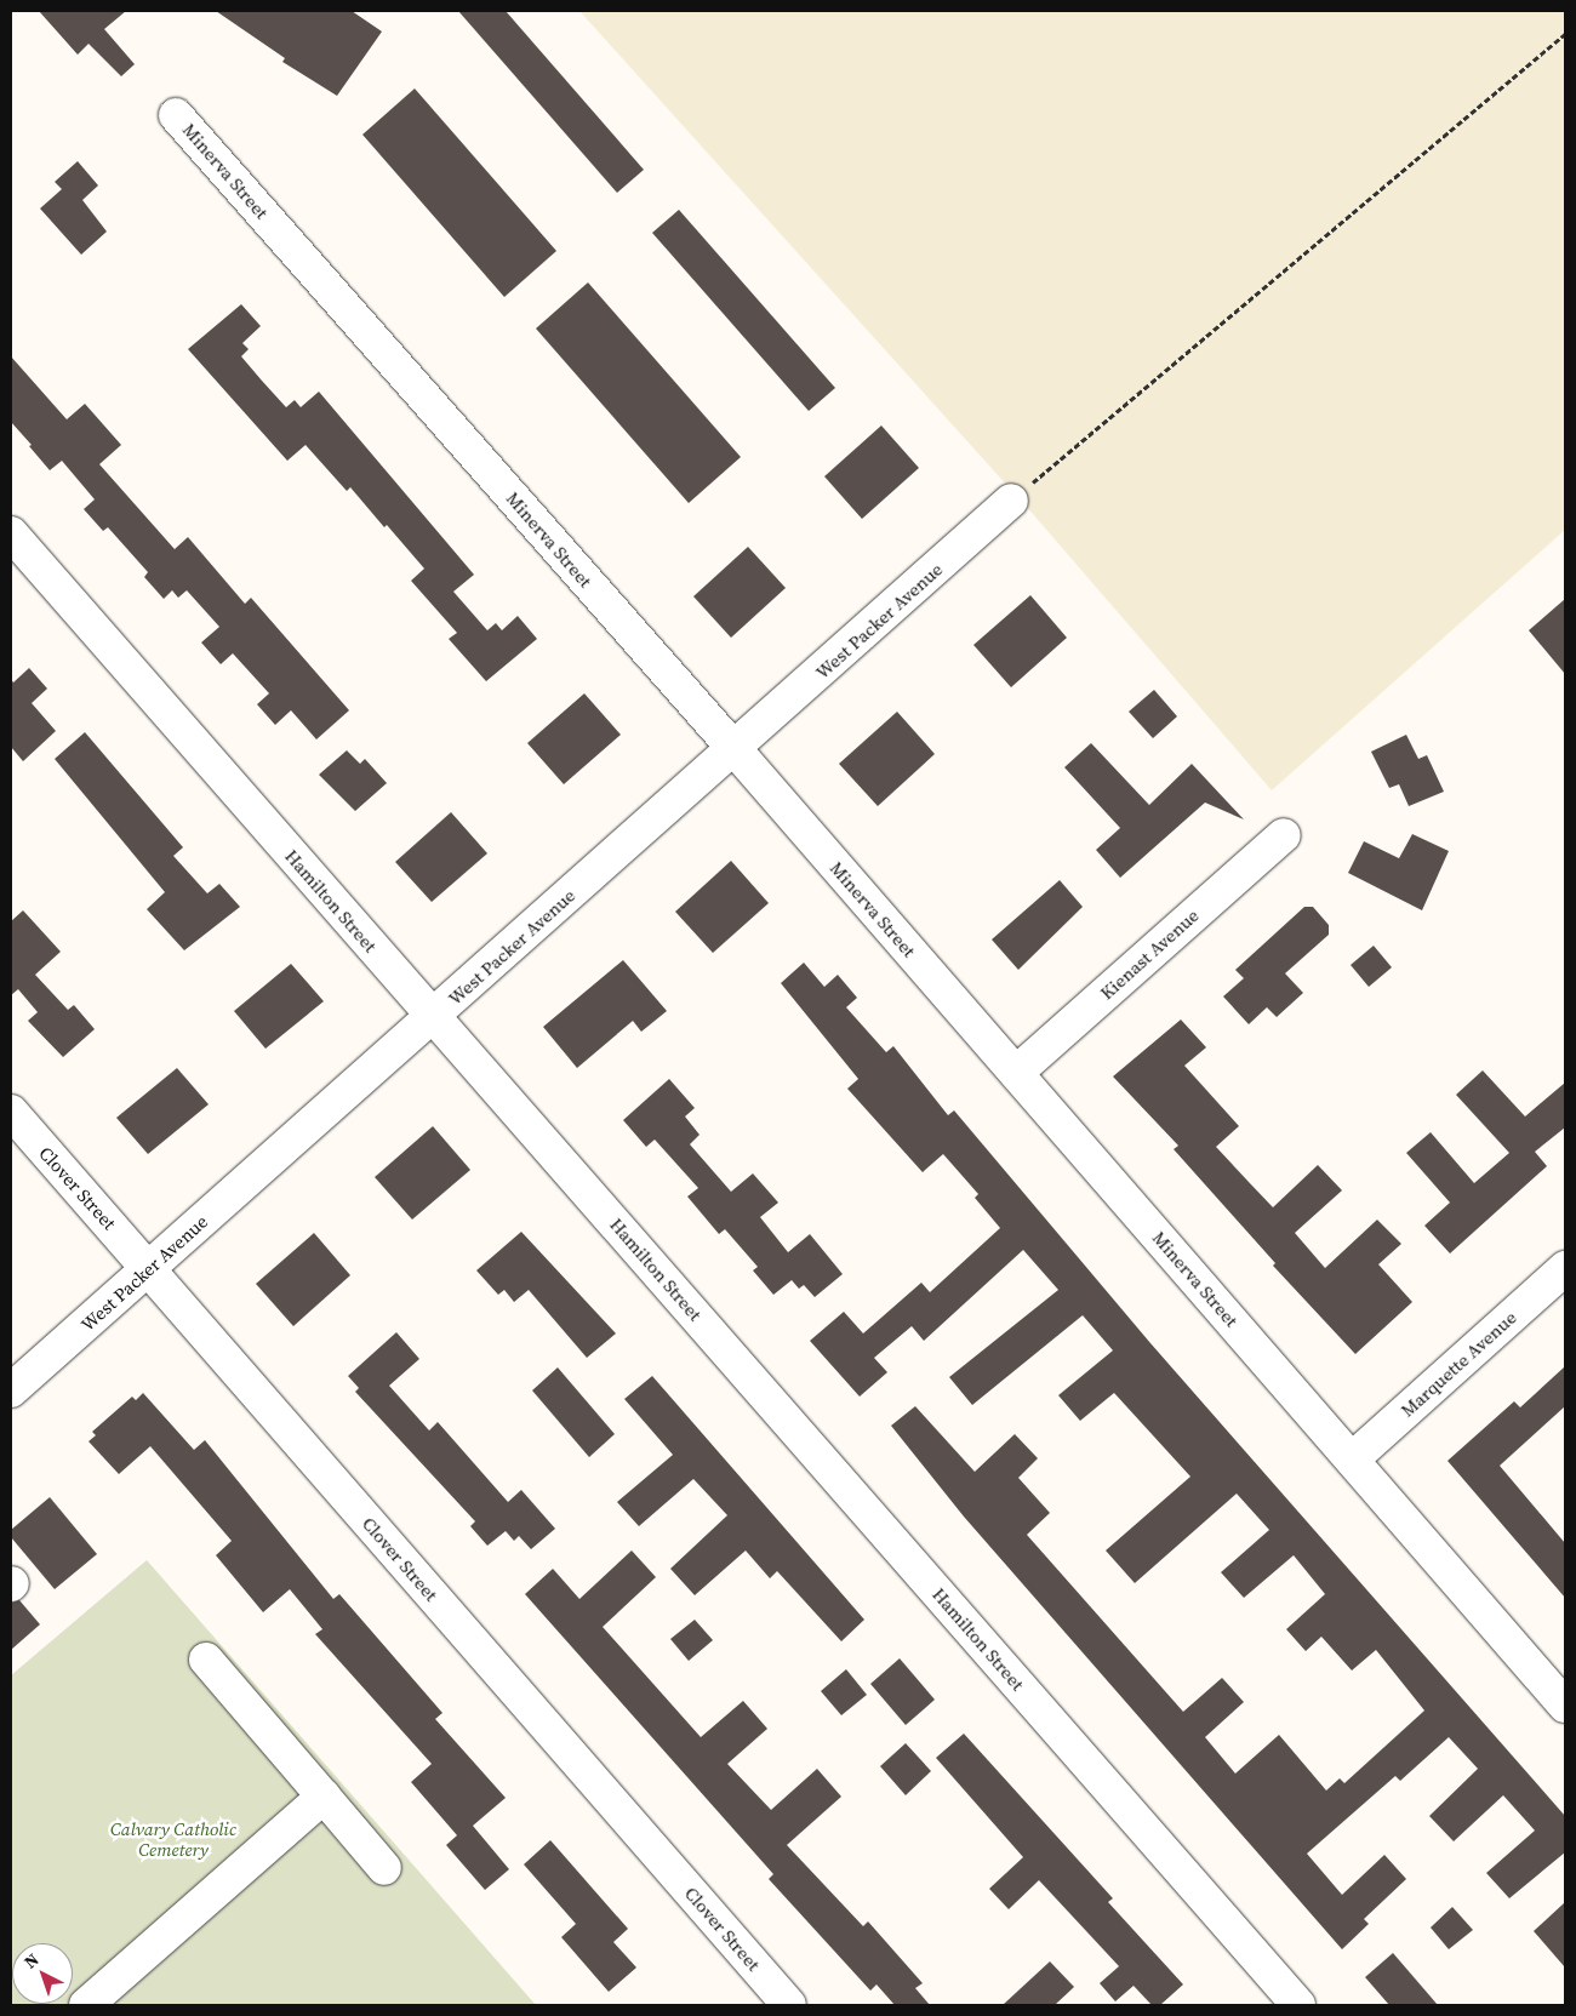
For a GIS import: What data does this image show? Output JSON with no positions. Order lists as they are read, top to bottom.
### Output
{
  "streets": {
    "street": [
      "Minerva Street",
      "West Packer Avenue",
      "Hamilton Street",
      "Kienast Avenue",
      "Clover Street",
      "Marquette Avenue"
    ]
  },
  "crossings": [
    ["Minerva Street", "West Packer Avenue"],
    ["Minerva Street", "Kienast Avenue"],
    ["Minerva Street", "Marquette Avenue"],
    ["West Packer Avenue", "Hamilton Street"],
    ["West Packer Avenue", "Clover Street"]
  ],
  "parks": ["Calvary Catholic Cemetery"],
  "north": "top left"
}
